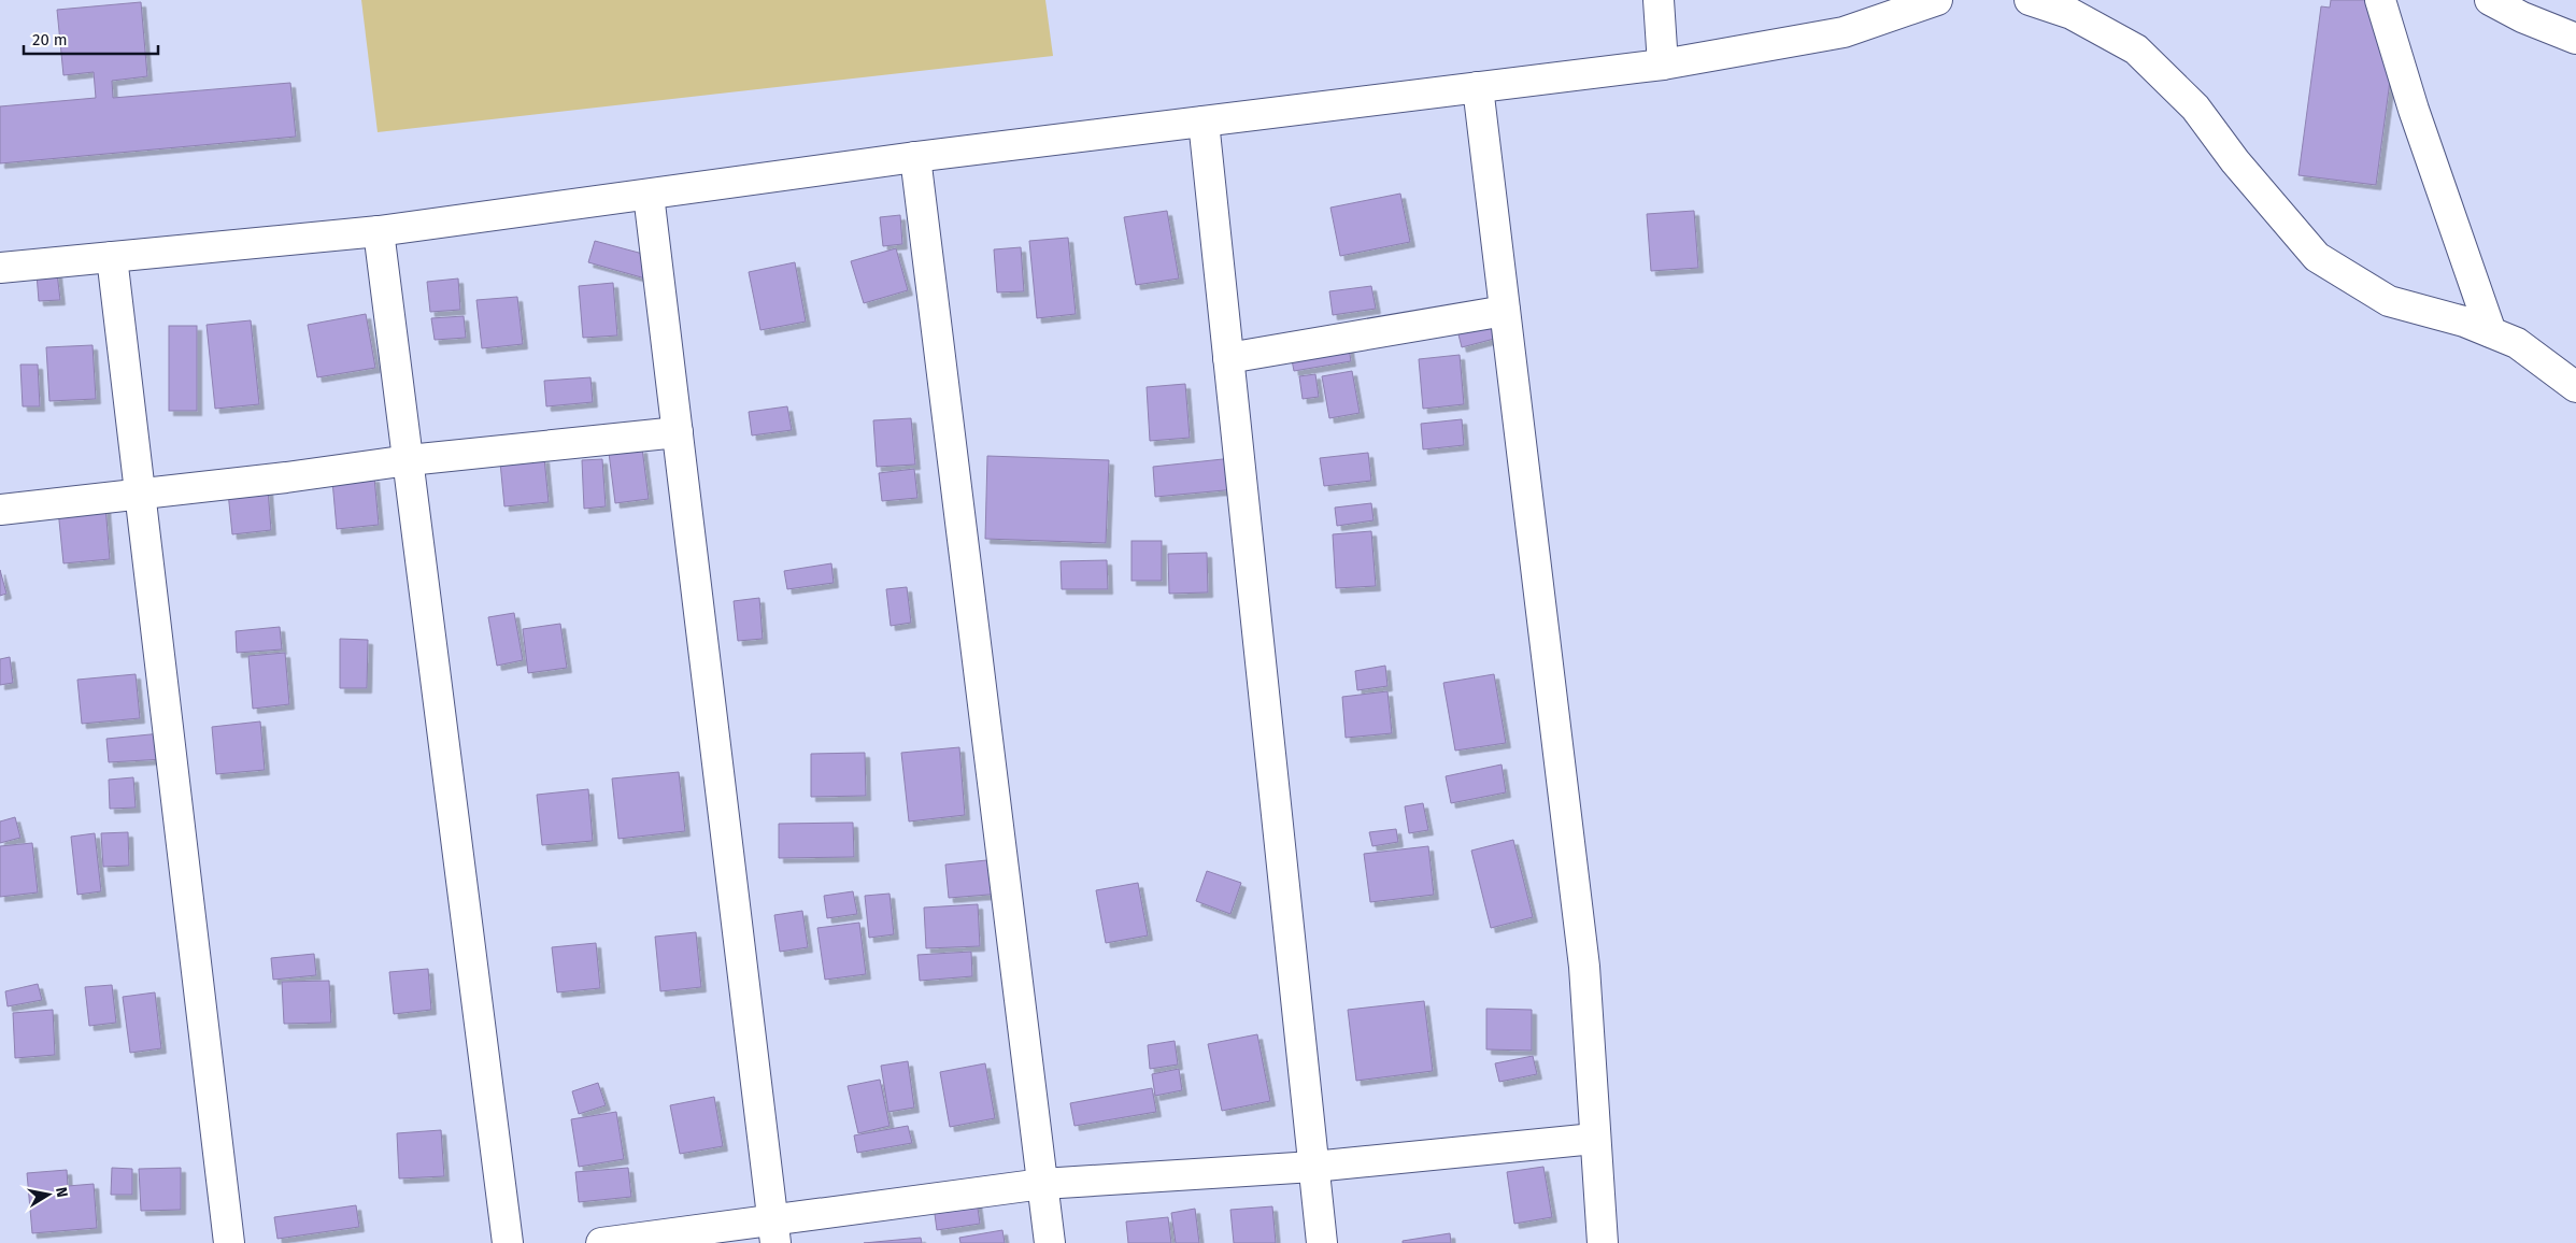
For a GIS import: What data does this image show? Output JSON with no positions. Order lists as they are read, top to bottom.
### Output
{
  "scale_bar": "20 m",
  "north": "right"
}
